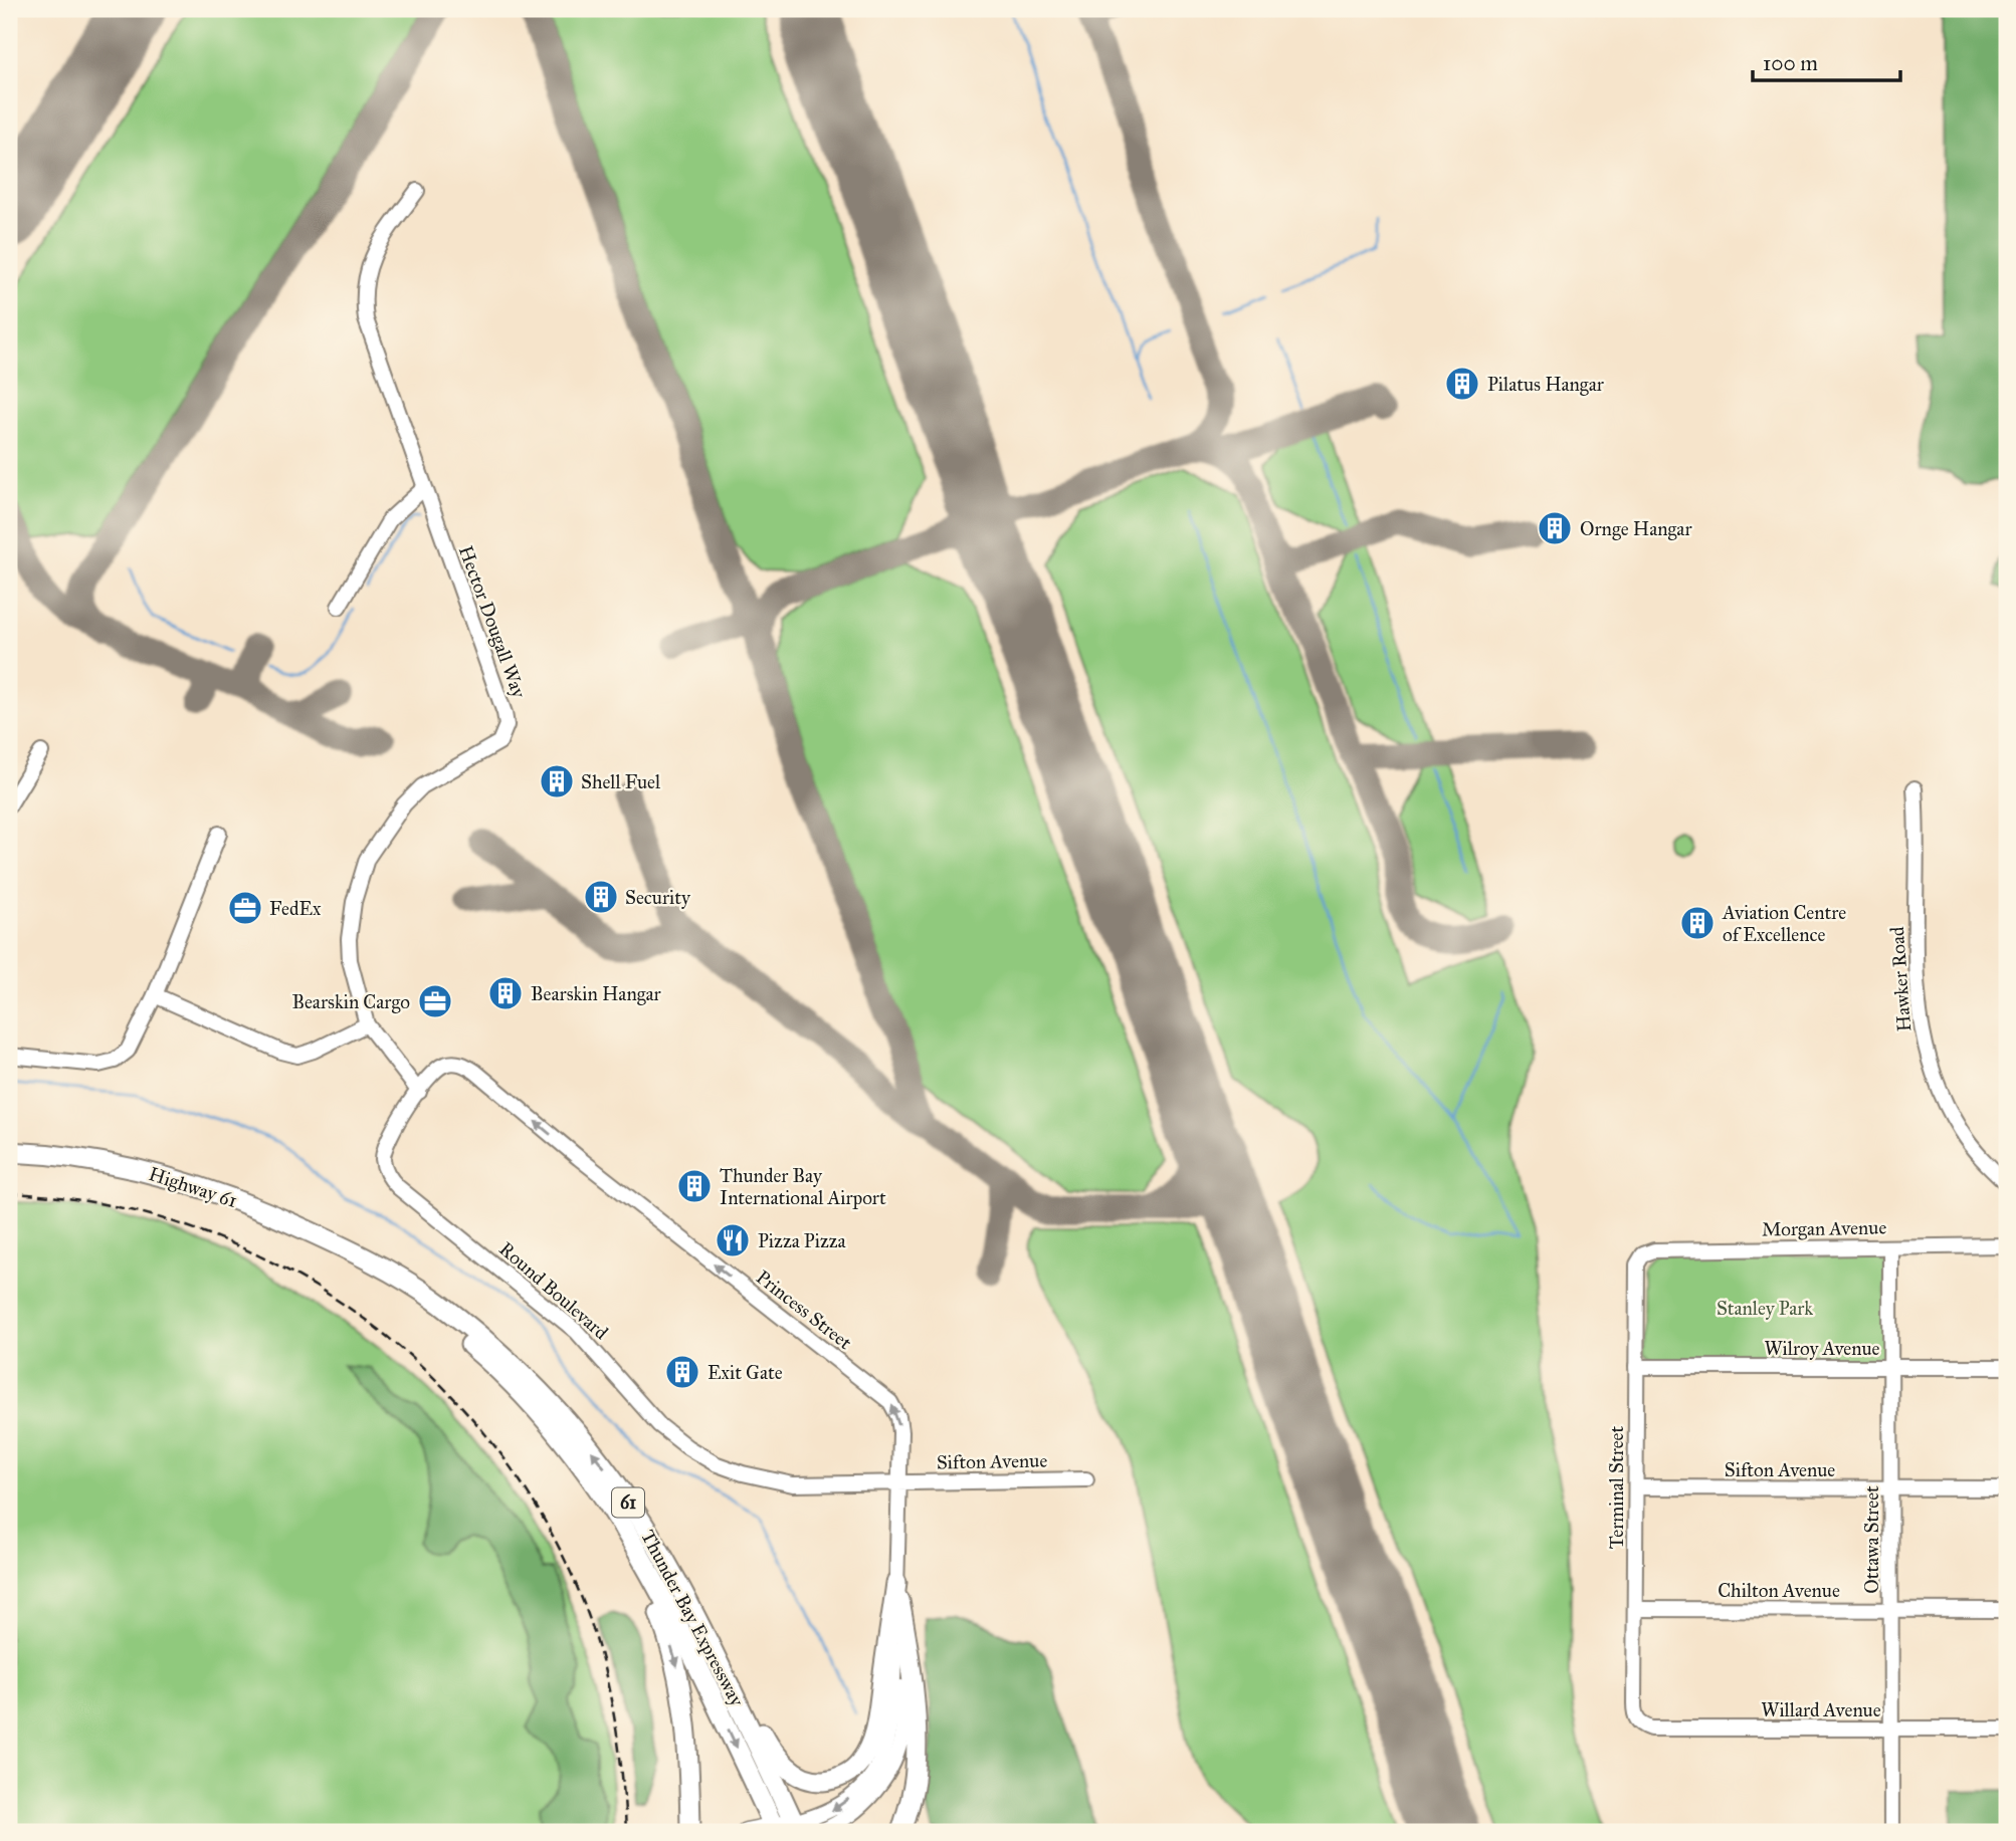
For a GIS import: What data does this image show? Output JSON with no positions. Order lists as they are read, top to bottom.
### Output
{
  "streets": {
    "highway": ["Highway 61", "61", "Thunder Bay Expressway"],
    "street": [
      "Hector Dougall Way",
      "Hawker Road",
      "Morgan Avenue",
      "Round Boulevard",
      "Princess Street",
      "Wilroy Avenue",
      "Sifton Avenue",
      "Terminal Street",
      "Ottawa Street",
      "Chilton Avenue",
      "Willard Avenue"
    ]
  },
  "crossings": [
    ["Highway 61", "Thunder Bay Expressway"],
    ["Morgan Avenue", "Terminal Street"],
    ["Morgan Avenue", "Ottawa Street"],
    ["Round Boulevard", "Princess Street"],
    ["Round Boulevard", "Sifton Avenue"],
    ["Princess Street", "Sifton Avenue"],
    ["Princess Street", "Thunder Bay Expressway"],
    ["Wilroy Avenue", "Terminal Street"],
    ["Wilroy Avenue", "Ottawa Street"],
    ["Sifton Avenue", "Terminal Street"],
    ["Sifton Avenue", "Ottawa Street"],
    ["Terminal Street", "Chilton Avenue"],
    ["Terminal Street", "Willard Avenue"],
    ["Ottawa Street", "Chilton Avenue"],
    ["Ottawa Street", "Willard Avenue"]
  ],
  "parks": ["Stanley Park"],
  "places": {
    "building": [
      "Pilatus Hangar",
      "Ornge Hangar",
      "Shell Fuel",
      "Security",
      "Aviation Centre of Excellence",
      "Bearskin Hangar",
      "Thunder Bay International Airport",
      "Exit Gate"
    ],
    "office": ["FedEx", "Bearskin Cargo"],
    "restaurant": ["Pizza Pizza"]
  },
  "scale_bar": "100 m"
}
